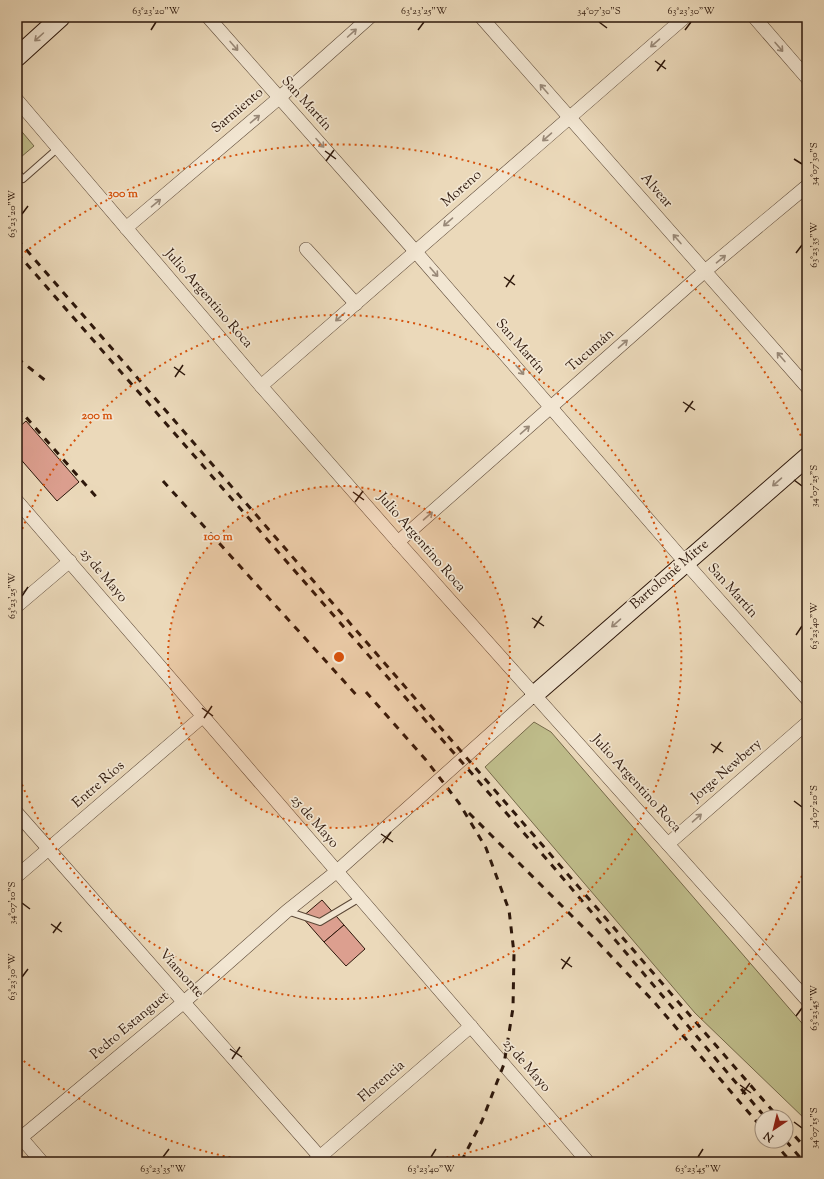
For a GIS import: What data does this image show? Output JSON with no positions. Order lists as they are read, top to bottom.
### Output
{
  "streets": {
    "main road": ["Bartolomé Mitre"],
    "street": [
      "San Martín",
      "Sarmiento",
      "Moreno",
      "Alvear",
      "Julio Argentino Roca",
      "Tucumán",
      "25 de Mayo",
      "Jorge Newbery",
      "Entre Ríos",
      "Viamonte",
      "Pedro Estanguet",
      "Florencia"
    ]
  },
  "crossings": [
    ["San Martín", "Sarmiento"],
    ["San Martín", "Moreno"],
    ["San Martín", "Tucumán"],
    ["San Martín", "Bartolomé Mitre"],
    ["Sarmiento", "Julio Argentino Roca"],
    ["Moreno", "Alvear"],
    ["Moreno", "Julio Argentino Roca"],
    ["Alvear", "Tucumán"],
    ["Julio Argentino Roca", "Tucumán"],
    ["Julio Argentino Roca", "Bartolomé Mitre"],
    ["Julio Argentino Roca", "Jorge Newbery"],
    ["Julio Argentino Roca", "Pedro Estanguet"],
    ["Bartolomé Mitre", "Pedro Estanguet"],
    ["25 de Mayo", "Entre Ríos"],
    ["25 de Mayo", "Pedro Estanguet"],
    ["25 de Mayo", "Florencia"],
    ["Entre Ríos", "Viamonte"],
    ["Viamonte", "Pedro Estanguet"],
    ["Viamonte", "Florencia"]
  ],
  "one_way": [
    "San Martín",
    "Sarmiento",
    "Moreno",
    "Alvear",
    "Tucumán",
    "Bartolomé Mitre",
    "Jorge Newbery"
  ],
  "north": "bottom left",
  "coordinates": [
    "63°23'20\"W",
    "63°23'25\"W",
    "34°07'30\"S",
    "63°23'30\"W",
    "63°23'35\"W",
    "34°07'25\"S",
    "63°23'40\"W",
    "34°07'20\"S",
    "34°07'10\"S",
    "63°23'45\"W",
    "34°07'15\"S"
  ],
  "rings": ["300 m", "200 m", "100 m"]
}
